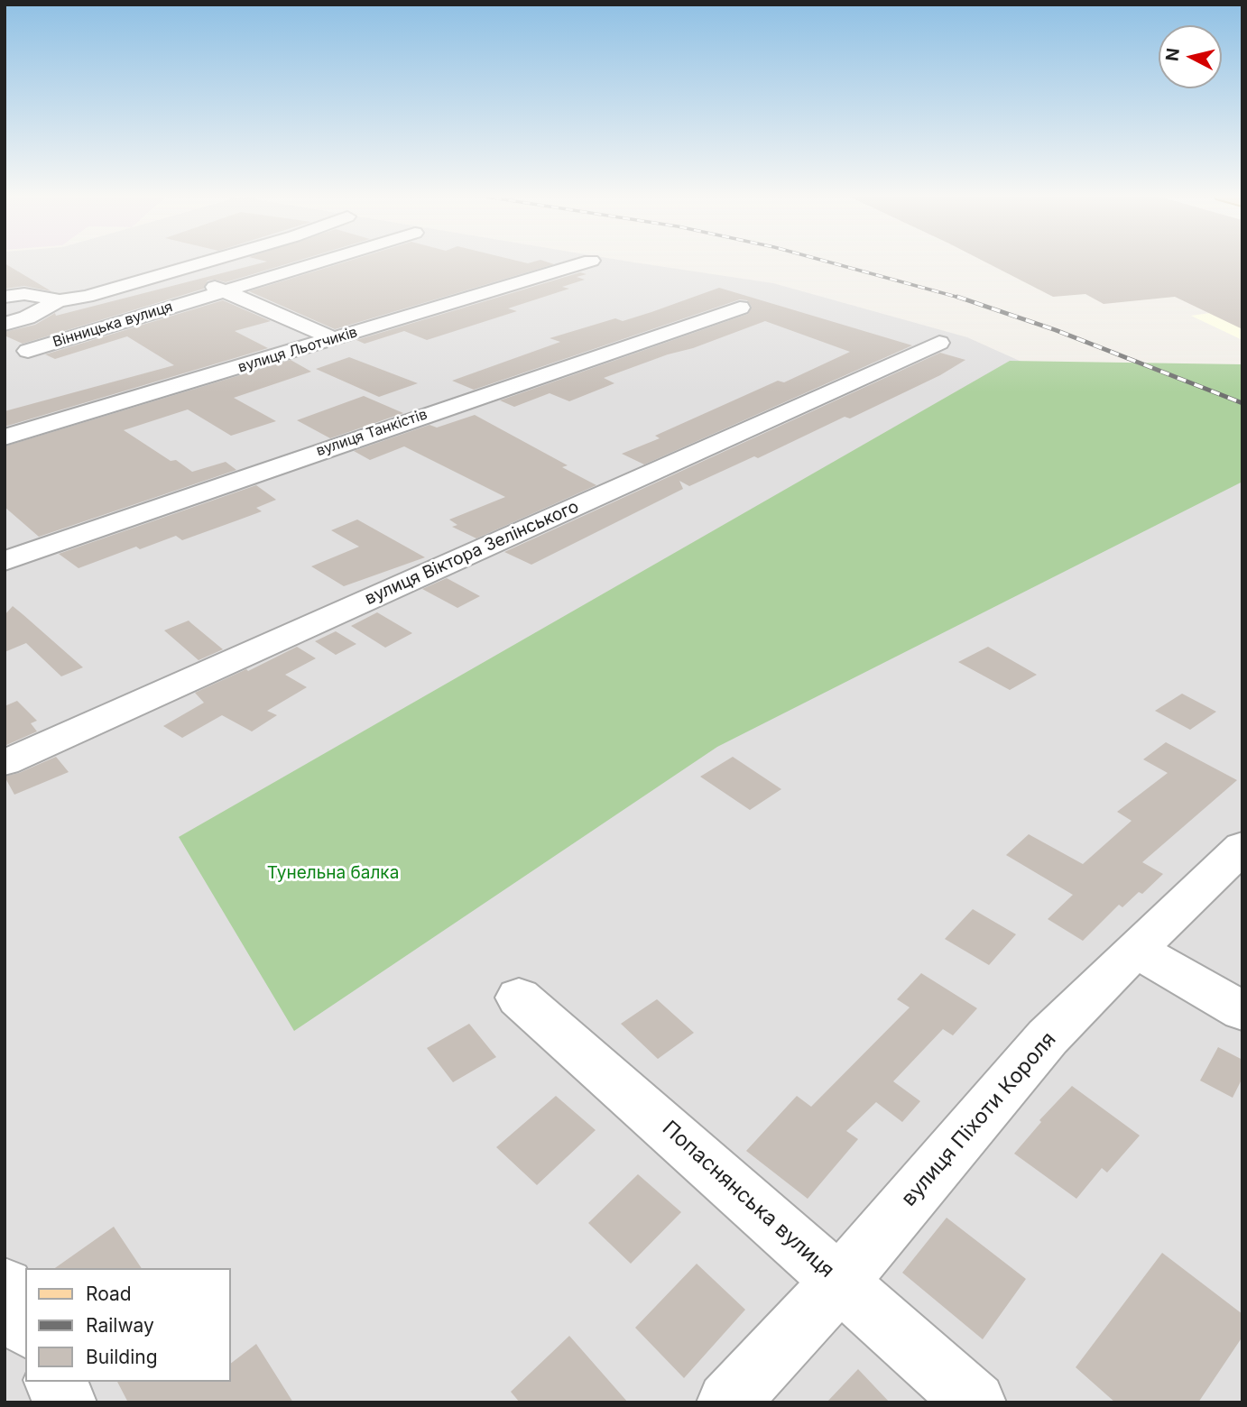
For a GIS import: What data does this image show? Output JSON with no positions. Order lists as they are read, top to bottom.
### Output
{
  "streets": {
    "street": [
      "Вінницька вулиця",
      "вулиця Льотчиків",
      "вулиця Танкістів",
      "вулиця Віктора Зелінського",
      "вулиця Піхоти Короля",
      "Попаснянська вулиця"
    ]
  },
  "crossings": [
    ["вулиця Піхоти Короля", "Попаснянська вулиця"]
  ],
  "parks": ["Тунельна балка"],
  "legend": ["Road", "Railway", "Building"],
  "north": "left"
}
